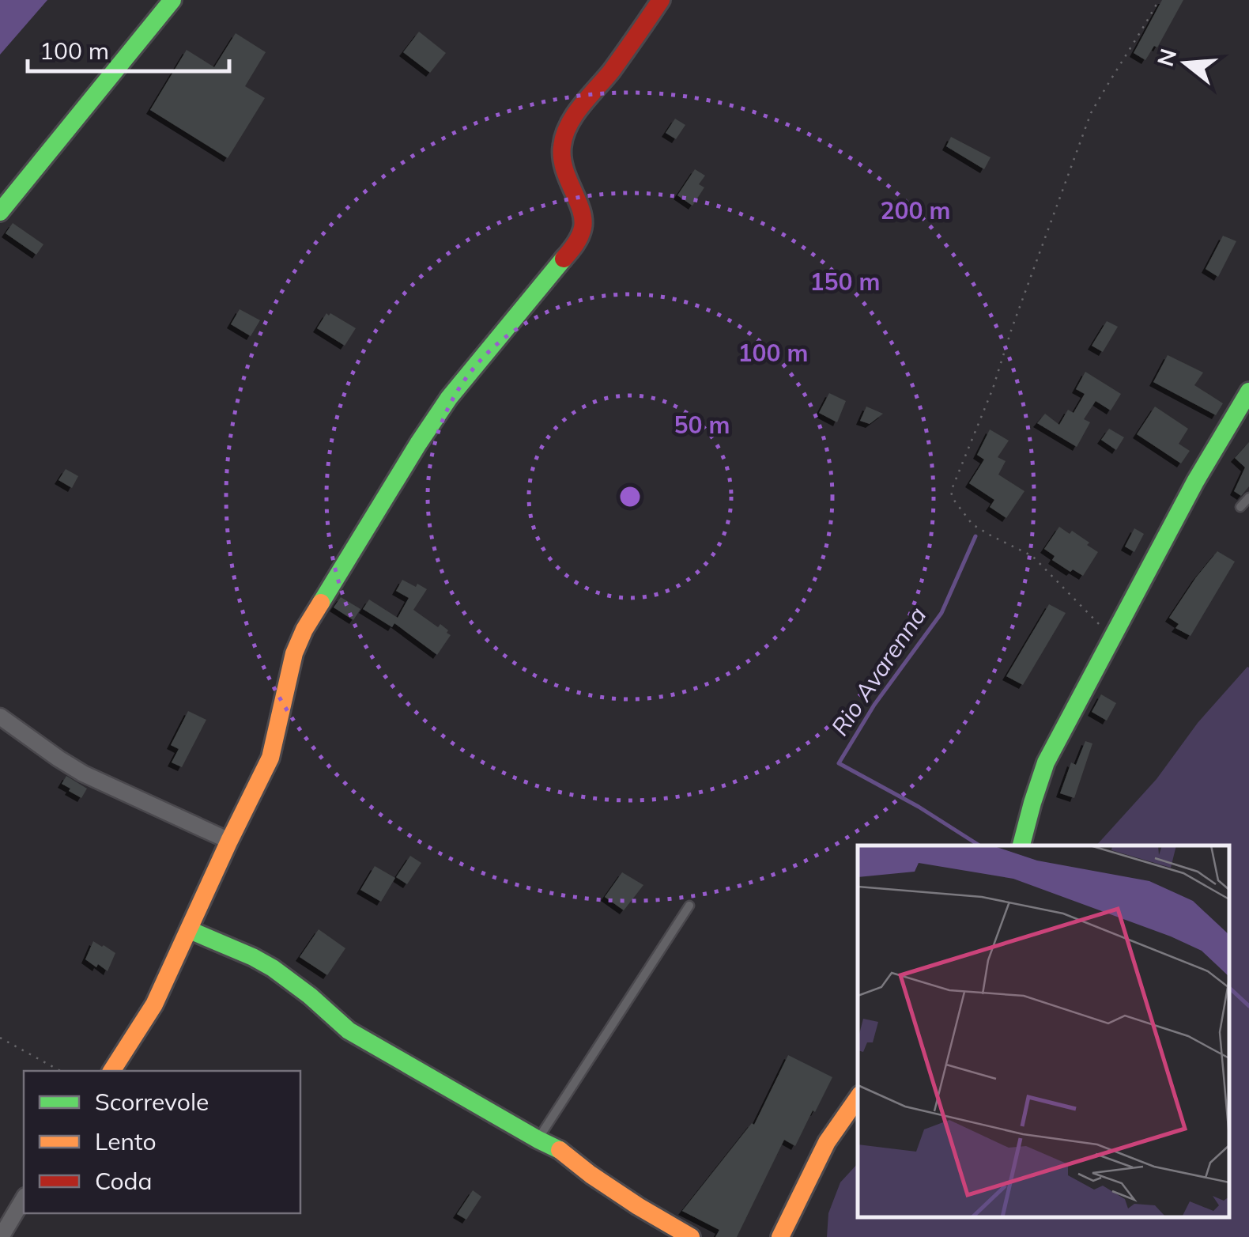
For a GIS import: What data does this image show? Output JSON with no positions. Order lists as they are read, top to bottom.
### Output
{
  "water": ["Rio Avarenna"],
  "legend": ["Scorrevole", "Lento", "Coda"],
  "scale_bar": "100 m",
  "north": "left",
  "rings": [
    "200 m",
    "150 m",
    "100 m",
    "50 m"
  ]
}
